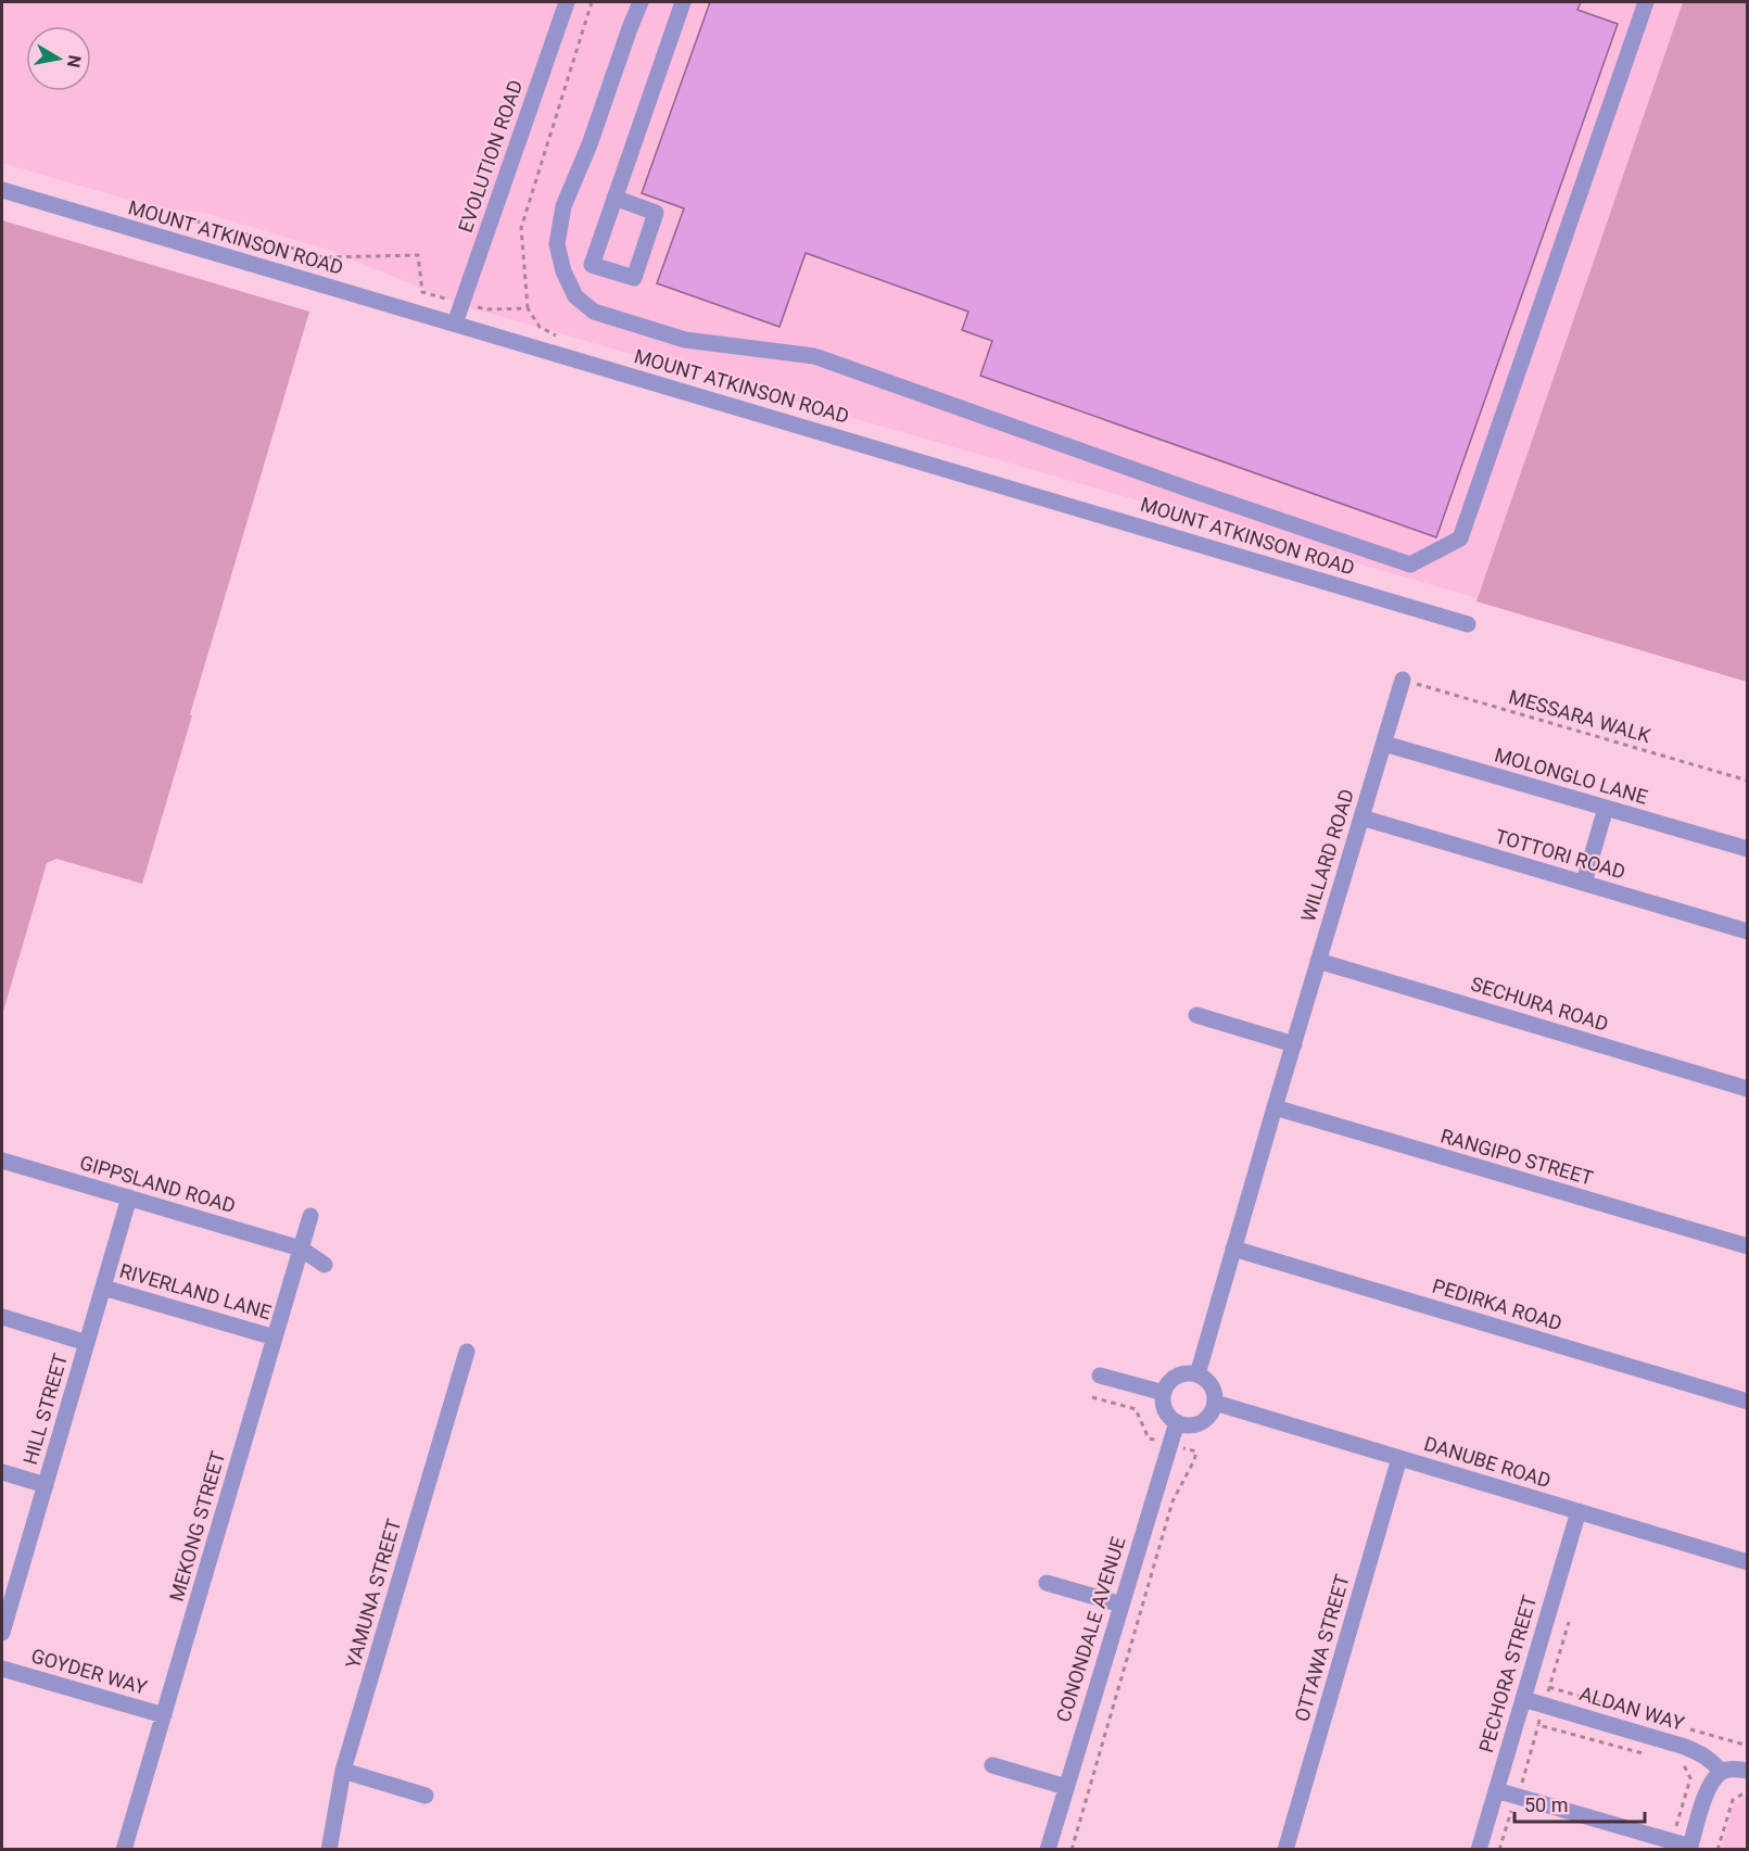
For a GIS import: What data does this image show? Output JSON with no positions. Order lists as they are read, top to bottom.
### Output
{
  "streets": {
    "street": [
      "EVOLUTION ROAD",
      "MOUNT ATKINSON ROAD",
      "MOLONGLO LANE",
      "TOTTORI ROAD",
      "WILLARD ROAD",
      "SECHURA ROAD",
      "RANGIPO STREET",
      "GIPPSLAND ROAD",
      "RIVERLAND LANE",
      "PEDIRKA ROAD",
      "HILL STREET",
      "DANUBE ROAD",
      "MEKONG STREET",
      "YAMUNA STREET",
      "CONONDALE AVENUE",
      "OTTAWA STREET",
      "GOYDER WAY",
      "PECHORA STREET",
      "ALDAN WAY"
    ],
    "path": ["MESSARA WALK"]
  },
  "crossings": [
    ["EVOLUTION ROAD", "MOUNT ATKINSON ROAD"],
    ["MESSARA WALK", "WILLARD ROAD"],
    ["MOLONGLO LANE", "WILLARD ROAD"],
    ["TOTTORI ROAD", "WILLARD ROAD"],
    ["WILLARD ROAD", "SECHURA ROAD"],
    ["WILLARD ROAD", "RANGIPO STREET"],
    ["WILLARD ROAD", "PEDIRKA ROAD"],
    ["WILLARD ROAD", "DANUBE ROAD"],
    ["WILLARD ROAD", "CONONDALE AVENUE"],
    ["GIPPSLAND ROAD", "HILL STREET"],
    ["GIPPSLAND ROAD", "MEKONG STREET"],
    ["RIVERLAND LANE", "HILL STREET"],
    ["RIVERLAND LANE", "MEKONG STREET"],
    ["DANUBE ROAD", "CONONDALE AVENUE"],
    ["DANUBE ROAD", "OTTAWA STREET"],
    ["DANUBE ROAD", "PECHORA STREET"],
    ["MEKONG STREET", "GOYDER WAY"],
    ["PECHORA STREET", "ALDAN WAY"]
  ],
  "scale_bar": "50 m",
  "north": "right"
}
